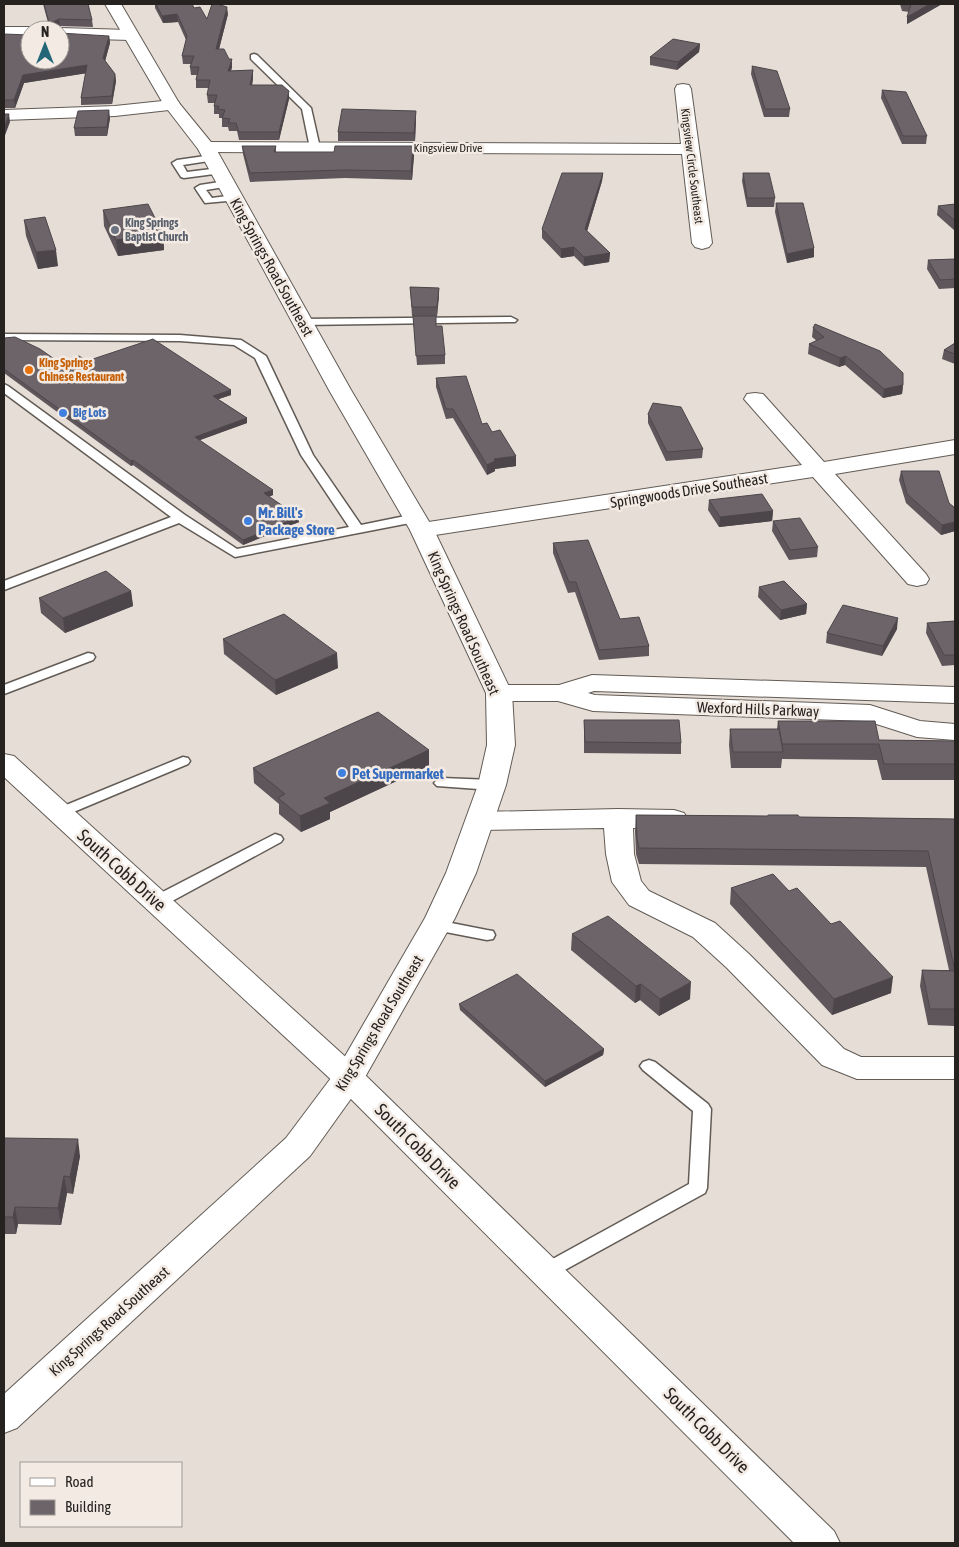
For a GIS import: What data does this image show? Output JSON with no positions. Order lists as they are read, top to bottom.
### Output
{
  "streets": {
    "street": [
      "Kingsview Drive",
      "Kingsview Circle Southeast",
      "King Springs Road Southeast",
      "Springwoods Drive Southeast",
      "Wexford Hills Parkway",
      "South Cobb Drive"
    ]
  },
  "crossings": [
    ["Kingsview Drive", "Kingsview Circle Southeast"],
    ["Kingsview Drive", "King Springs Road Southeast"],
    ["King Springs Road Southeast", "Springwoods Drive Southeast"],
    ["King Springs Road Southeast", "Wexford Hills Parkway"],
    ["King Springs Road Southeast", "South Cobb Drive"]
  ],
  "places": [
    "King Springs Baptist Church",
    "King Springs Chinese Restaurant",
    "Big Lots",
    "Mr. Bill's Package Store",
    "Pet Supermarket"
  ],
  "legend": ["Road", "Building"],
  "north": "top"
}
